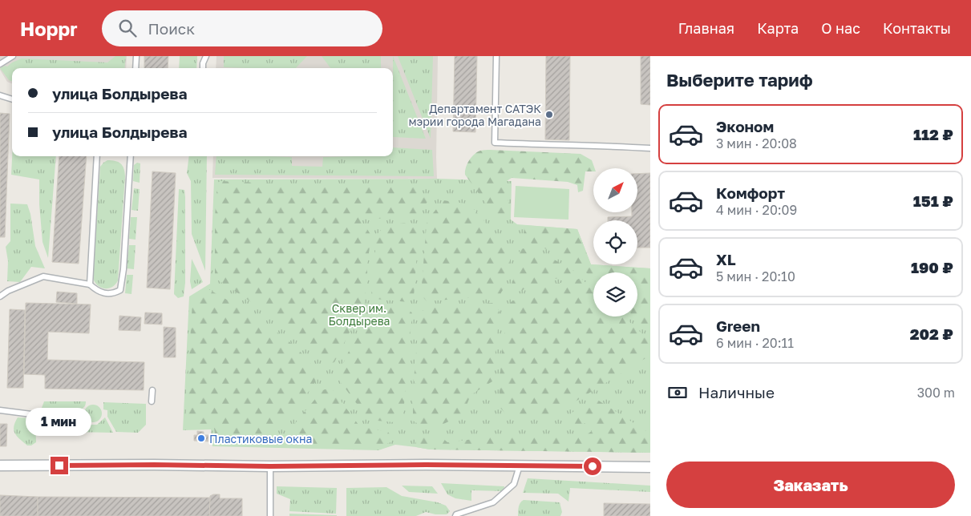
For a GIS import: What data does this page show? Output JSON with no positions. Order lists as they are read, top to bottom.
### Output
{
  "parks": ["Сквер им. Болдырева"],
  "places": ["Департамент САТЭК мэрии города Магадана", "Пластиковые окна"],
  "north": "top right",
  "page": {
    "header": "Hoppr",
    "search": "Поиск",
    "nav": [
      "Главная",
      "Карта",
      "О нас",
      "Контакты"
    ],
    "heading": "Выберите тариф",
    "banner": ["улица Болдырева", "улица Болдырева"],
    "list": [
      {
        "name": "Эконом",
        "note": "3 мин · 20:08",
        "value": "112 ₽"
      },
      {
        "name": "Комфорт",
        "note": "4 мин · 20:09",
        "value": "151 ₽"
      },
      {
        "name": "XL",
        "note": "5 мин · 20:10",
        "value": "190 ₽"
      },
      {
        "name": "Green",
        "note": "6 мин · 20:11",
        "value": "202 ₽"
      }
    ],
    "pay": ["Наличные", "300 m"],
    "bubble": "1 мин",
    "buttons": "Заказать"
  }
}
